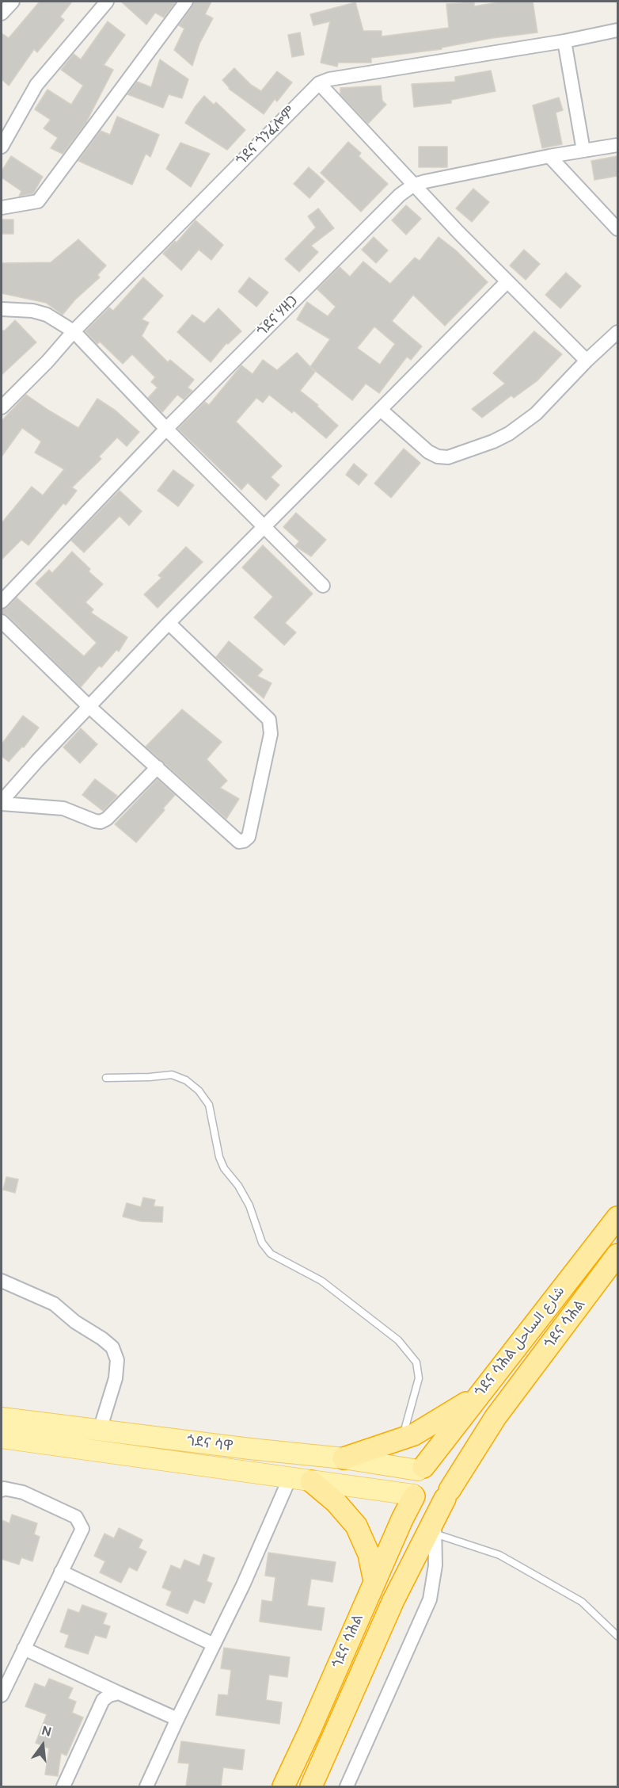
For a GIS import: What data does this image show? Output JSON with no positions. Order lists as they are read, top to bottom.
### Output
{
  "streets": {
    "highway": ["ጎደና ሳሕል", "ጎደና ሳሕል شارع الساحل"],
    "main road": ["ጎደና ሳዋ"],
    "street": ["ጎደና ጎንፈሎም", "ጎደና ሃዘጋ"]
  },
  "crossings": [
    ["ጎደና ሳሕል", "ጎደና ሳሕል شارع الساحل"],
    ["ጎደና ሳሕል", "ጎደና ሳዋ"],
    ["ጎደና ሳሕል شارع الساحل", "ጎደና ሳዋ"]
  ],
  "north": "top"
}
